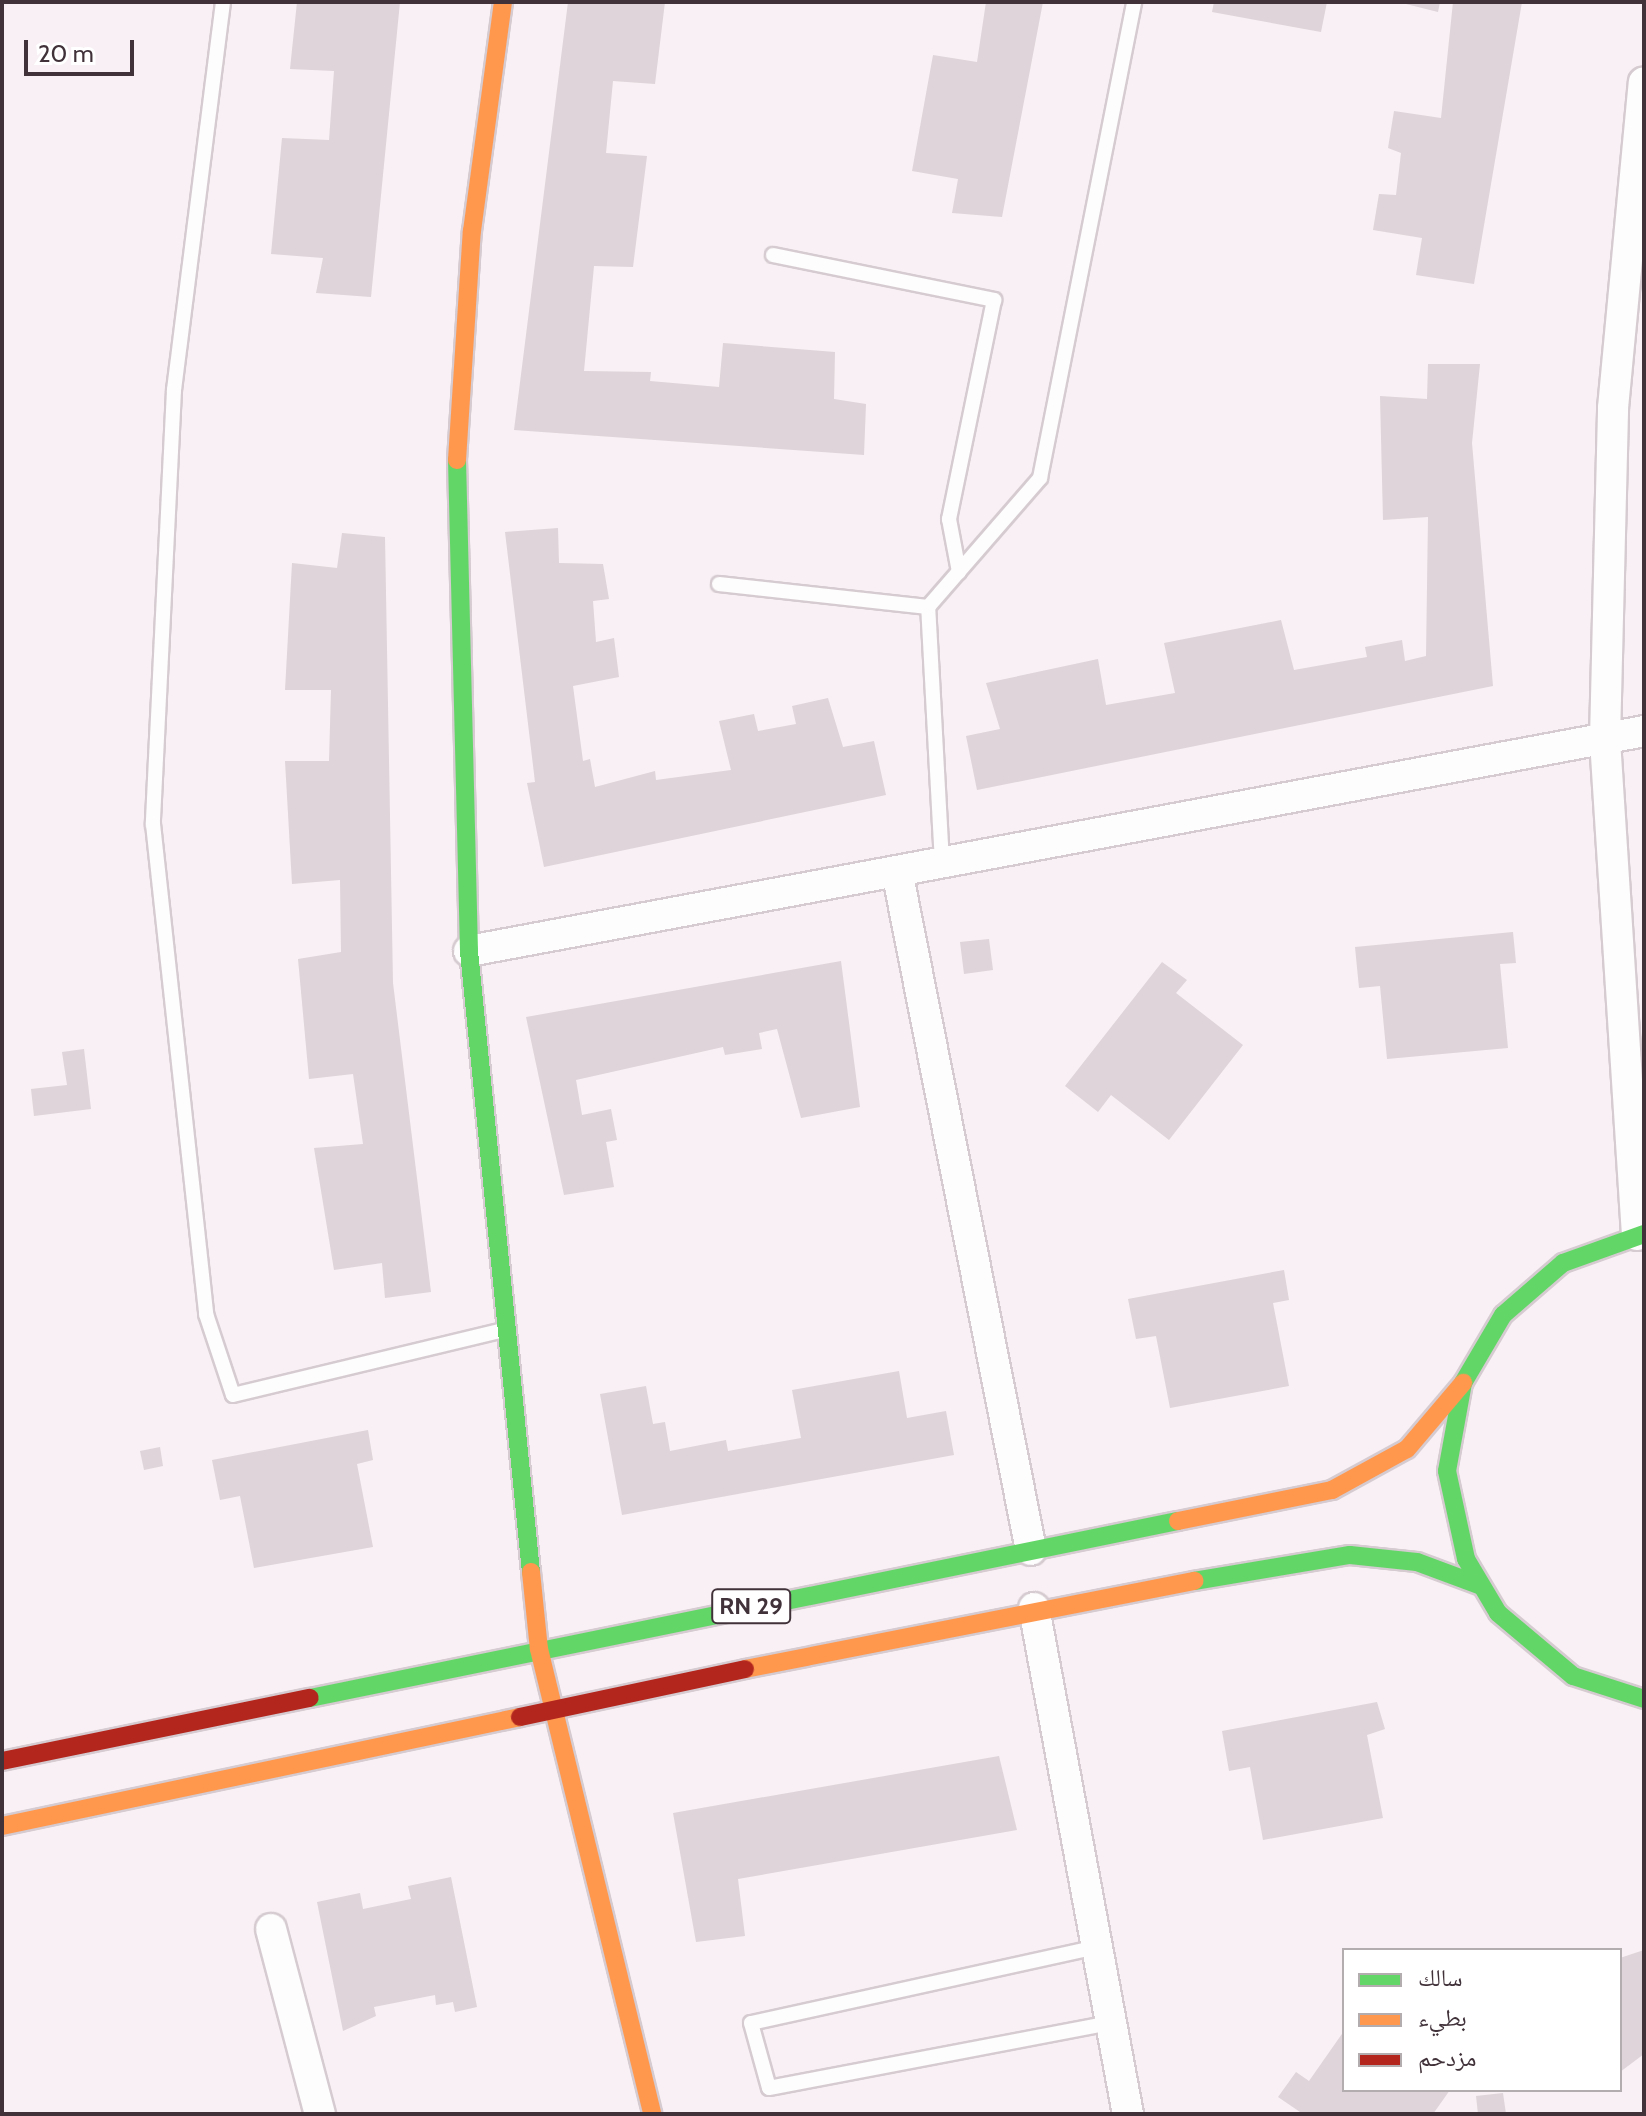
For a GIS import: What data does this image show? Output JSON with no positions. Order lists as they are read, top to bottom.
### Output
{
  "streets": {
    "main road": ["RN 29"]
  },
  "legend": ["سالك", "بطيء", "مزدحم"],
  "scale_bar": "20 m"
}
